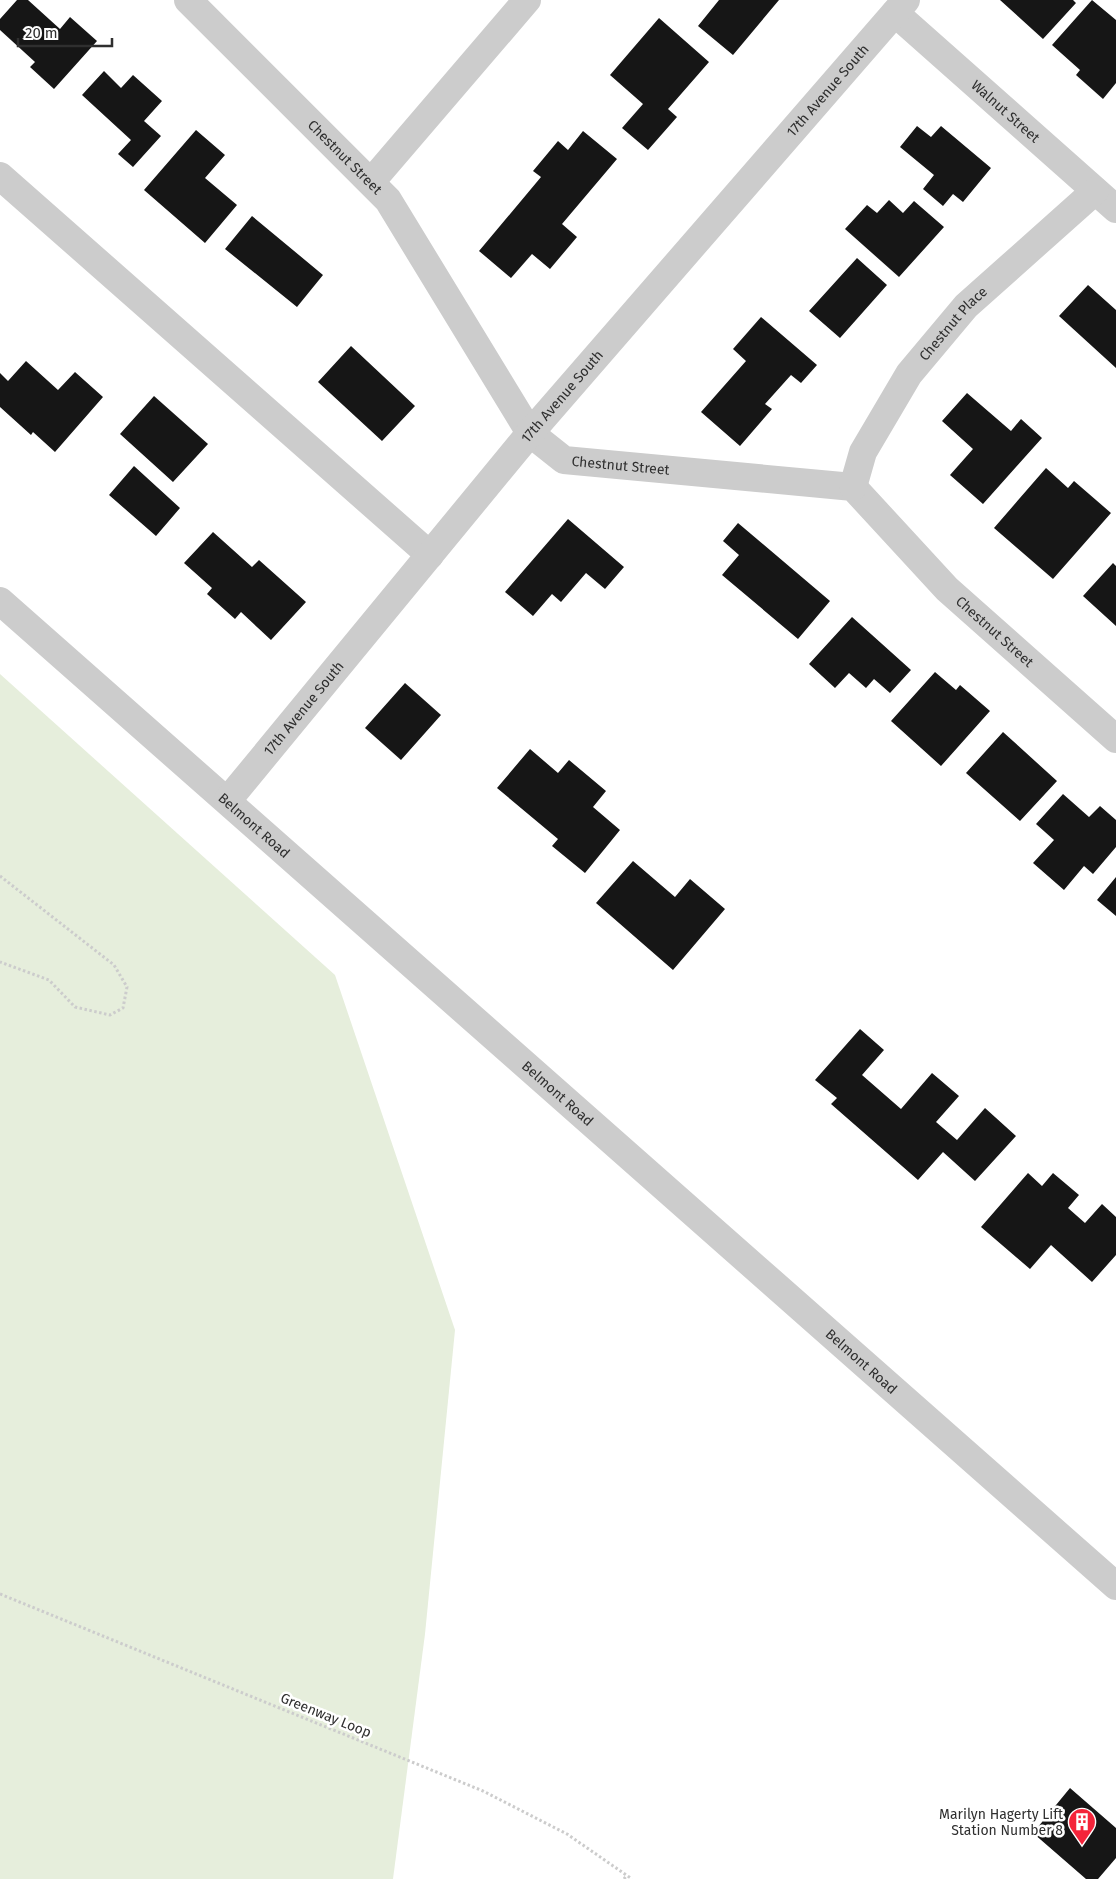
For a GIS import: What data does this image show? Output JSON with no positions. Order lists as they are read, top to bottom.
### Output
{
  "streets": {
    "street": [
      "17th Avenue South",
      "Walnut Street",
      "Chestnut Street",
      "Chestnut Place",
      "Belmont Road"
    ],
    "path": ["Greenway Loop"]
  },
  "crossings": [
    ["17th Avenue South", "Walnut Street"],
    ["17th Avenue South", "Chestnut Street"],
    ["17th Avenue South", "Belmont Road"],
    ["Walnut Street", "Chestnut Place"],
    ["Chestnut Street", "Chestnut Place"]
  ],
  "places": {
    "building": ["Marilyn Hagerty Lift Station Number 8"]
  },
  "scale_bar": "20 m"
}
